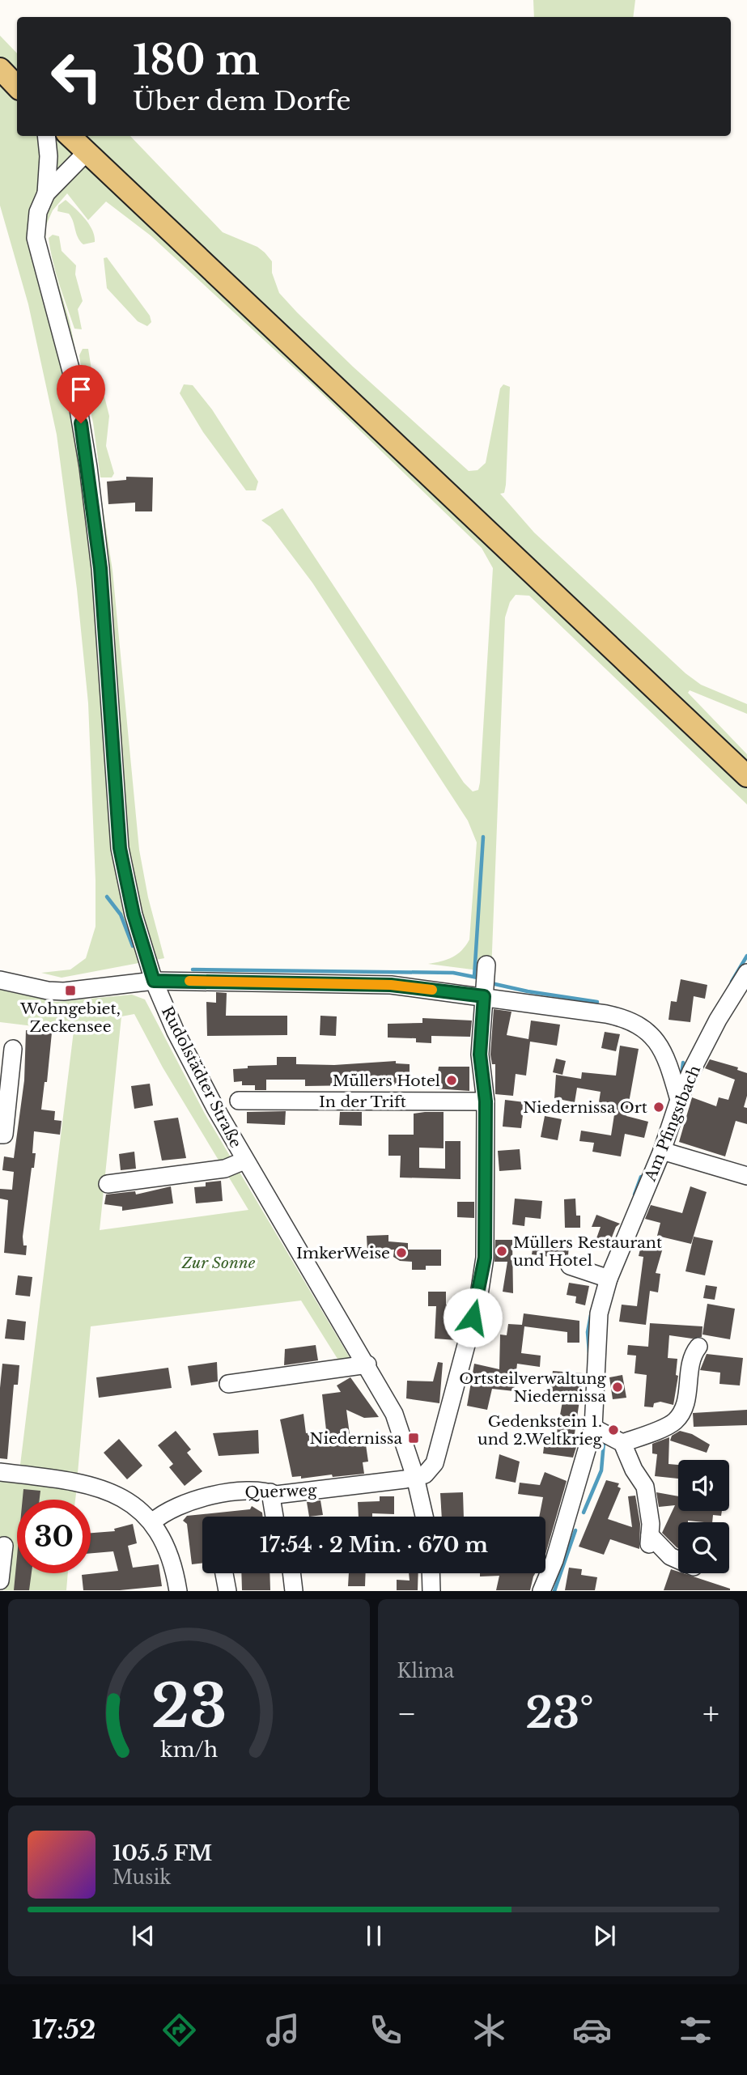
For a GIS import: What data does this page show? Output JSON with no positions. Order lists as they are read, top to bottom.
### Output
{
  "streets": {
    "street": [
      "Rudolstädter Straße",
      "In der Trift",
      "Am Pfingstbach",
      "Querweg"
    ]
  },
  "crossings": [
    ["Rudolstädter Straße", "Querweg"]
  ],
  "parks": ["Zur Sonne"],
  "places": {
    "transit": ["Wohngebiet, Zeckensee", "Niedernissa"],
    "other": [
      "Müllers Hotel",
      "Niedernissa Ort",
      "Müllers Restaurant und Hotel",
      "ImkerWeise",
      "Ortsteilverwaltung Niedernissa",
      "Gedenkstein 1. und 2.Weltkrieg"
    ]
  },
  "page": {
    "turn": ["180 m", "Über dem Dorfe"],
    "limit": "30",
    "trip": "17:54 · 2 Min. · 670 m",
    "tile": "Klima",
    "heat": ["−", "23°", "+"],
    "song": ["105.5 FM", "Musik"],
    "tabs": "17:52",
    "gauge": ["23", "km/h"]
  }
}
